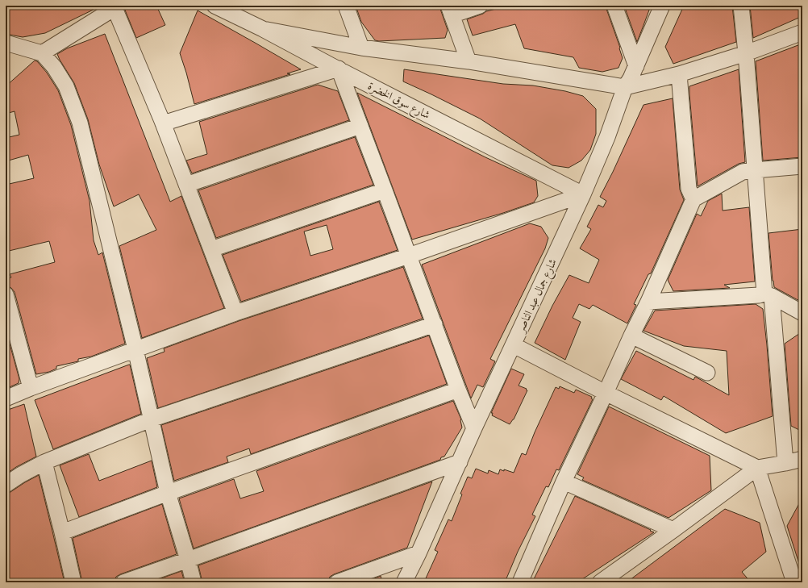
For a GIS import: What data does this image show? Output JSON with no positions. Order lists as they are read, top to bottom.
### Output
{
  "streets": {
    "street": ["شارع سوق الخضرة", "شارع جمال عبد الناصر"]
  },
  "crossings": [
    ["شارع سوق الخضرة", "شارع جمال عبد الناصر"]
  ]
}
